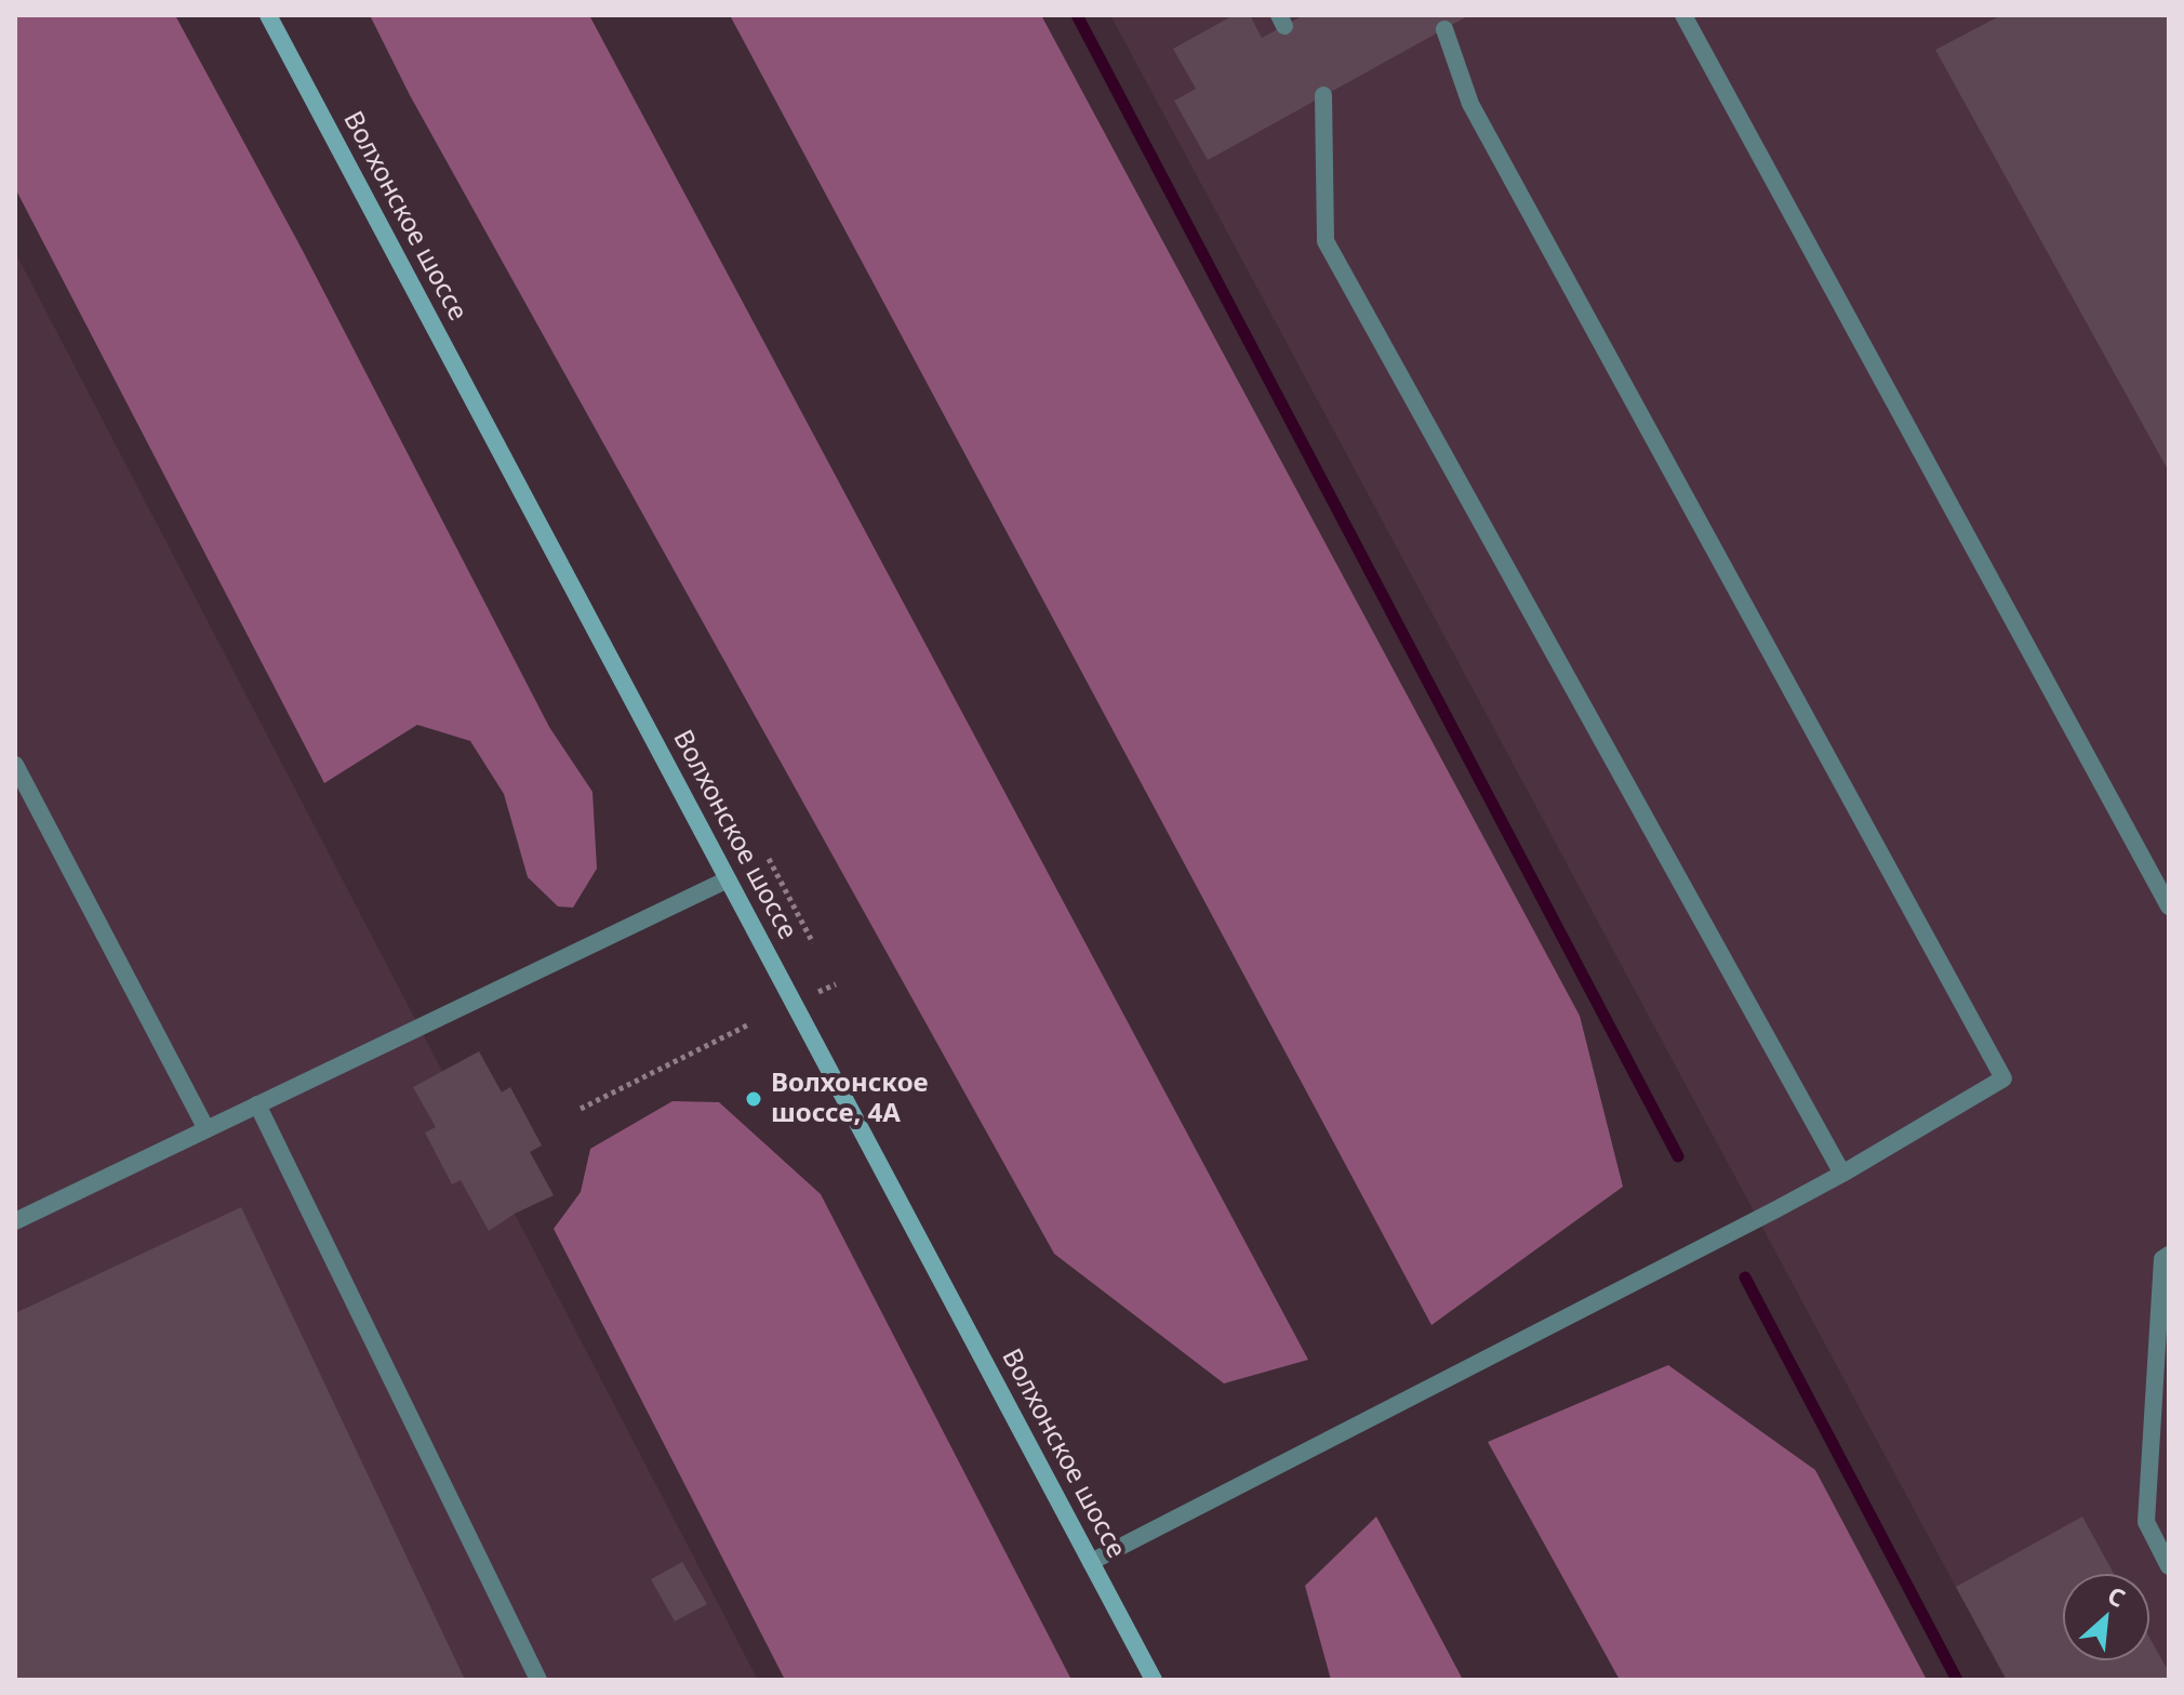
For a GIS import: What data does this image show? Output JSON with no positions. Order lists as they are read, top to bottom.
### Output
{
  "streets": {
    "main road": ["Волхонское шоссе"]
  },
  "places": ["Волхонское шоссе, 4А"],
  "north": "top right"
}
